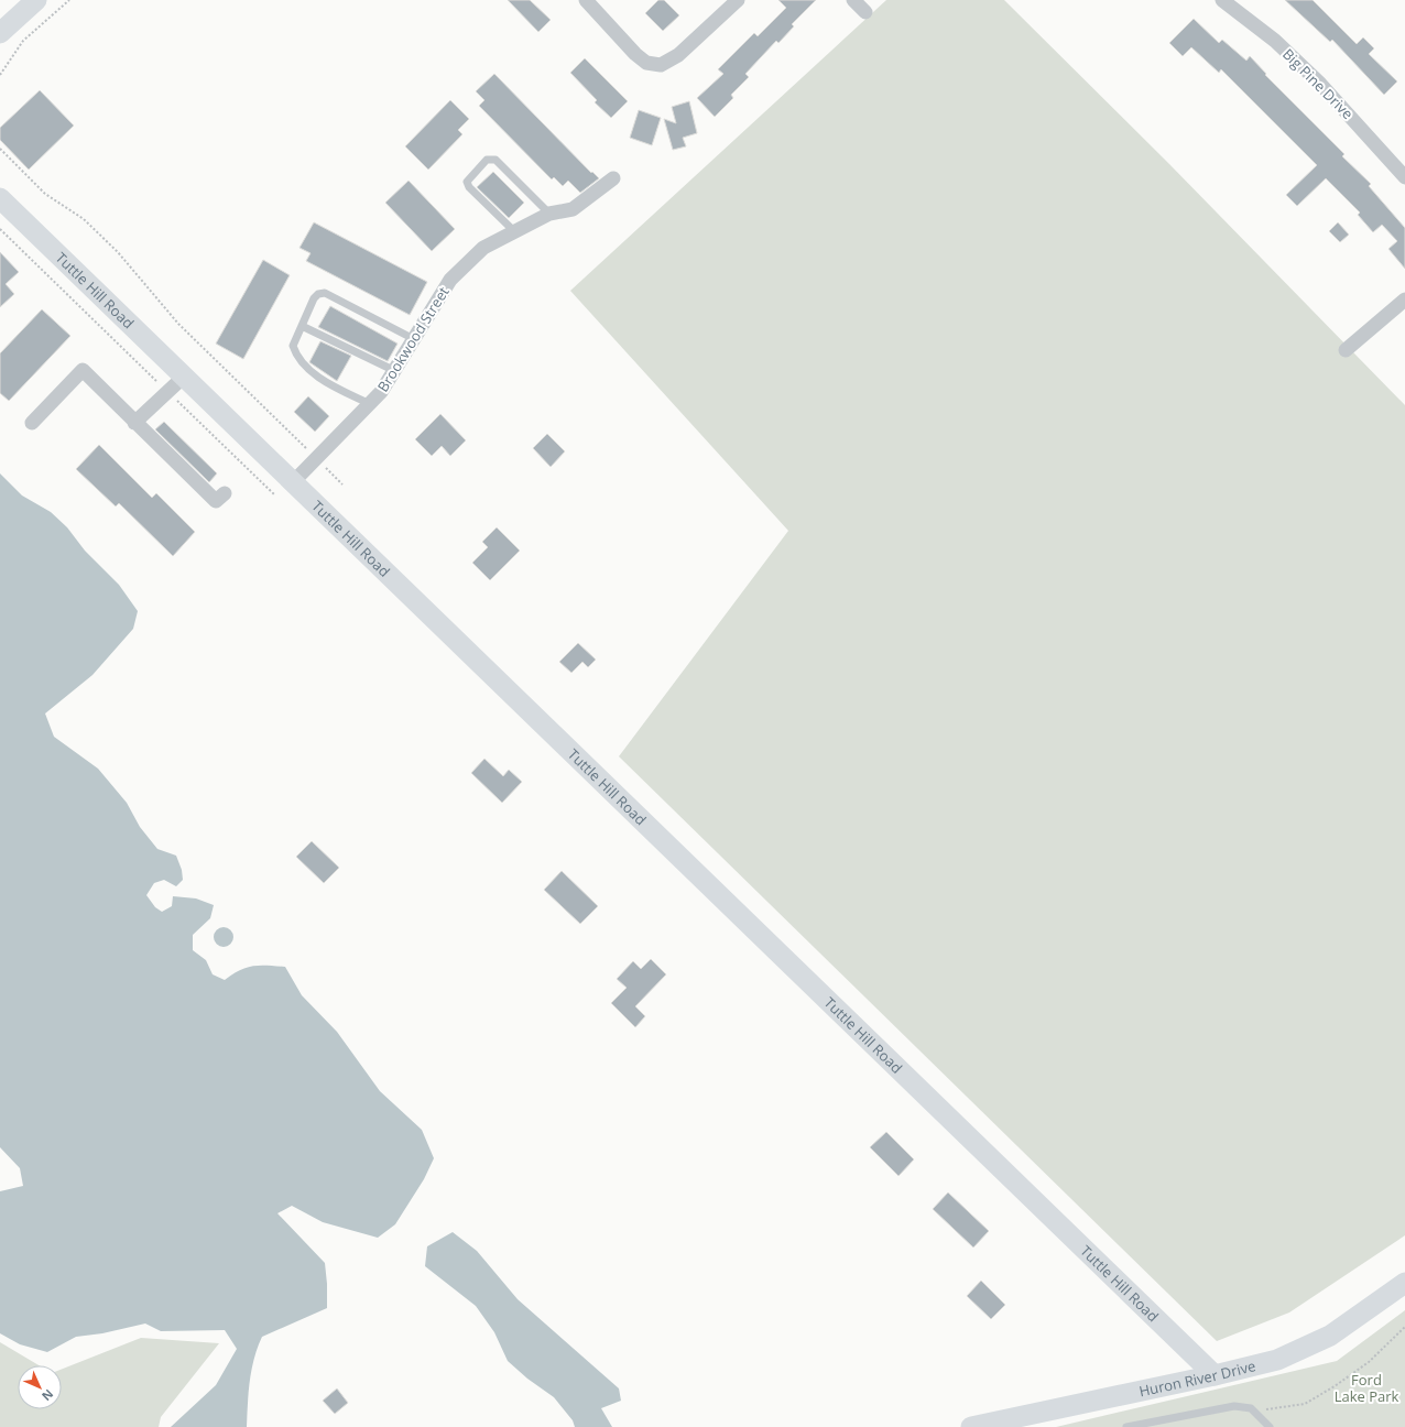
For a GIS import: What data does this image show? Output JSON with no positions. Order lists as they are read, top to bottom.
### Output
{
  "streets": {
    "main road": ["Tuttle Hill Road", "Huron River Drive"],
    "street": ["Big Pine Drive", "Brookwood Street"]
  },
  "crossings": [
    ["Tuttle Hill Road", "Brookwood Street"],
    ["Tuttle Hill Road", "Huron River Drive"]
  ],
  "parks": ["Ford Lake Park"],
  "north": "bottom right"
}
